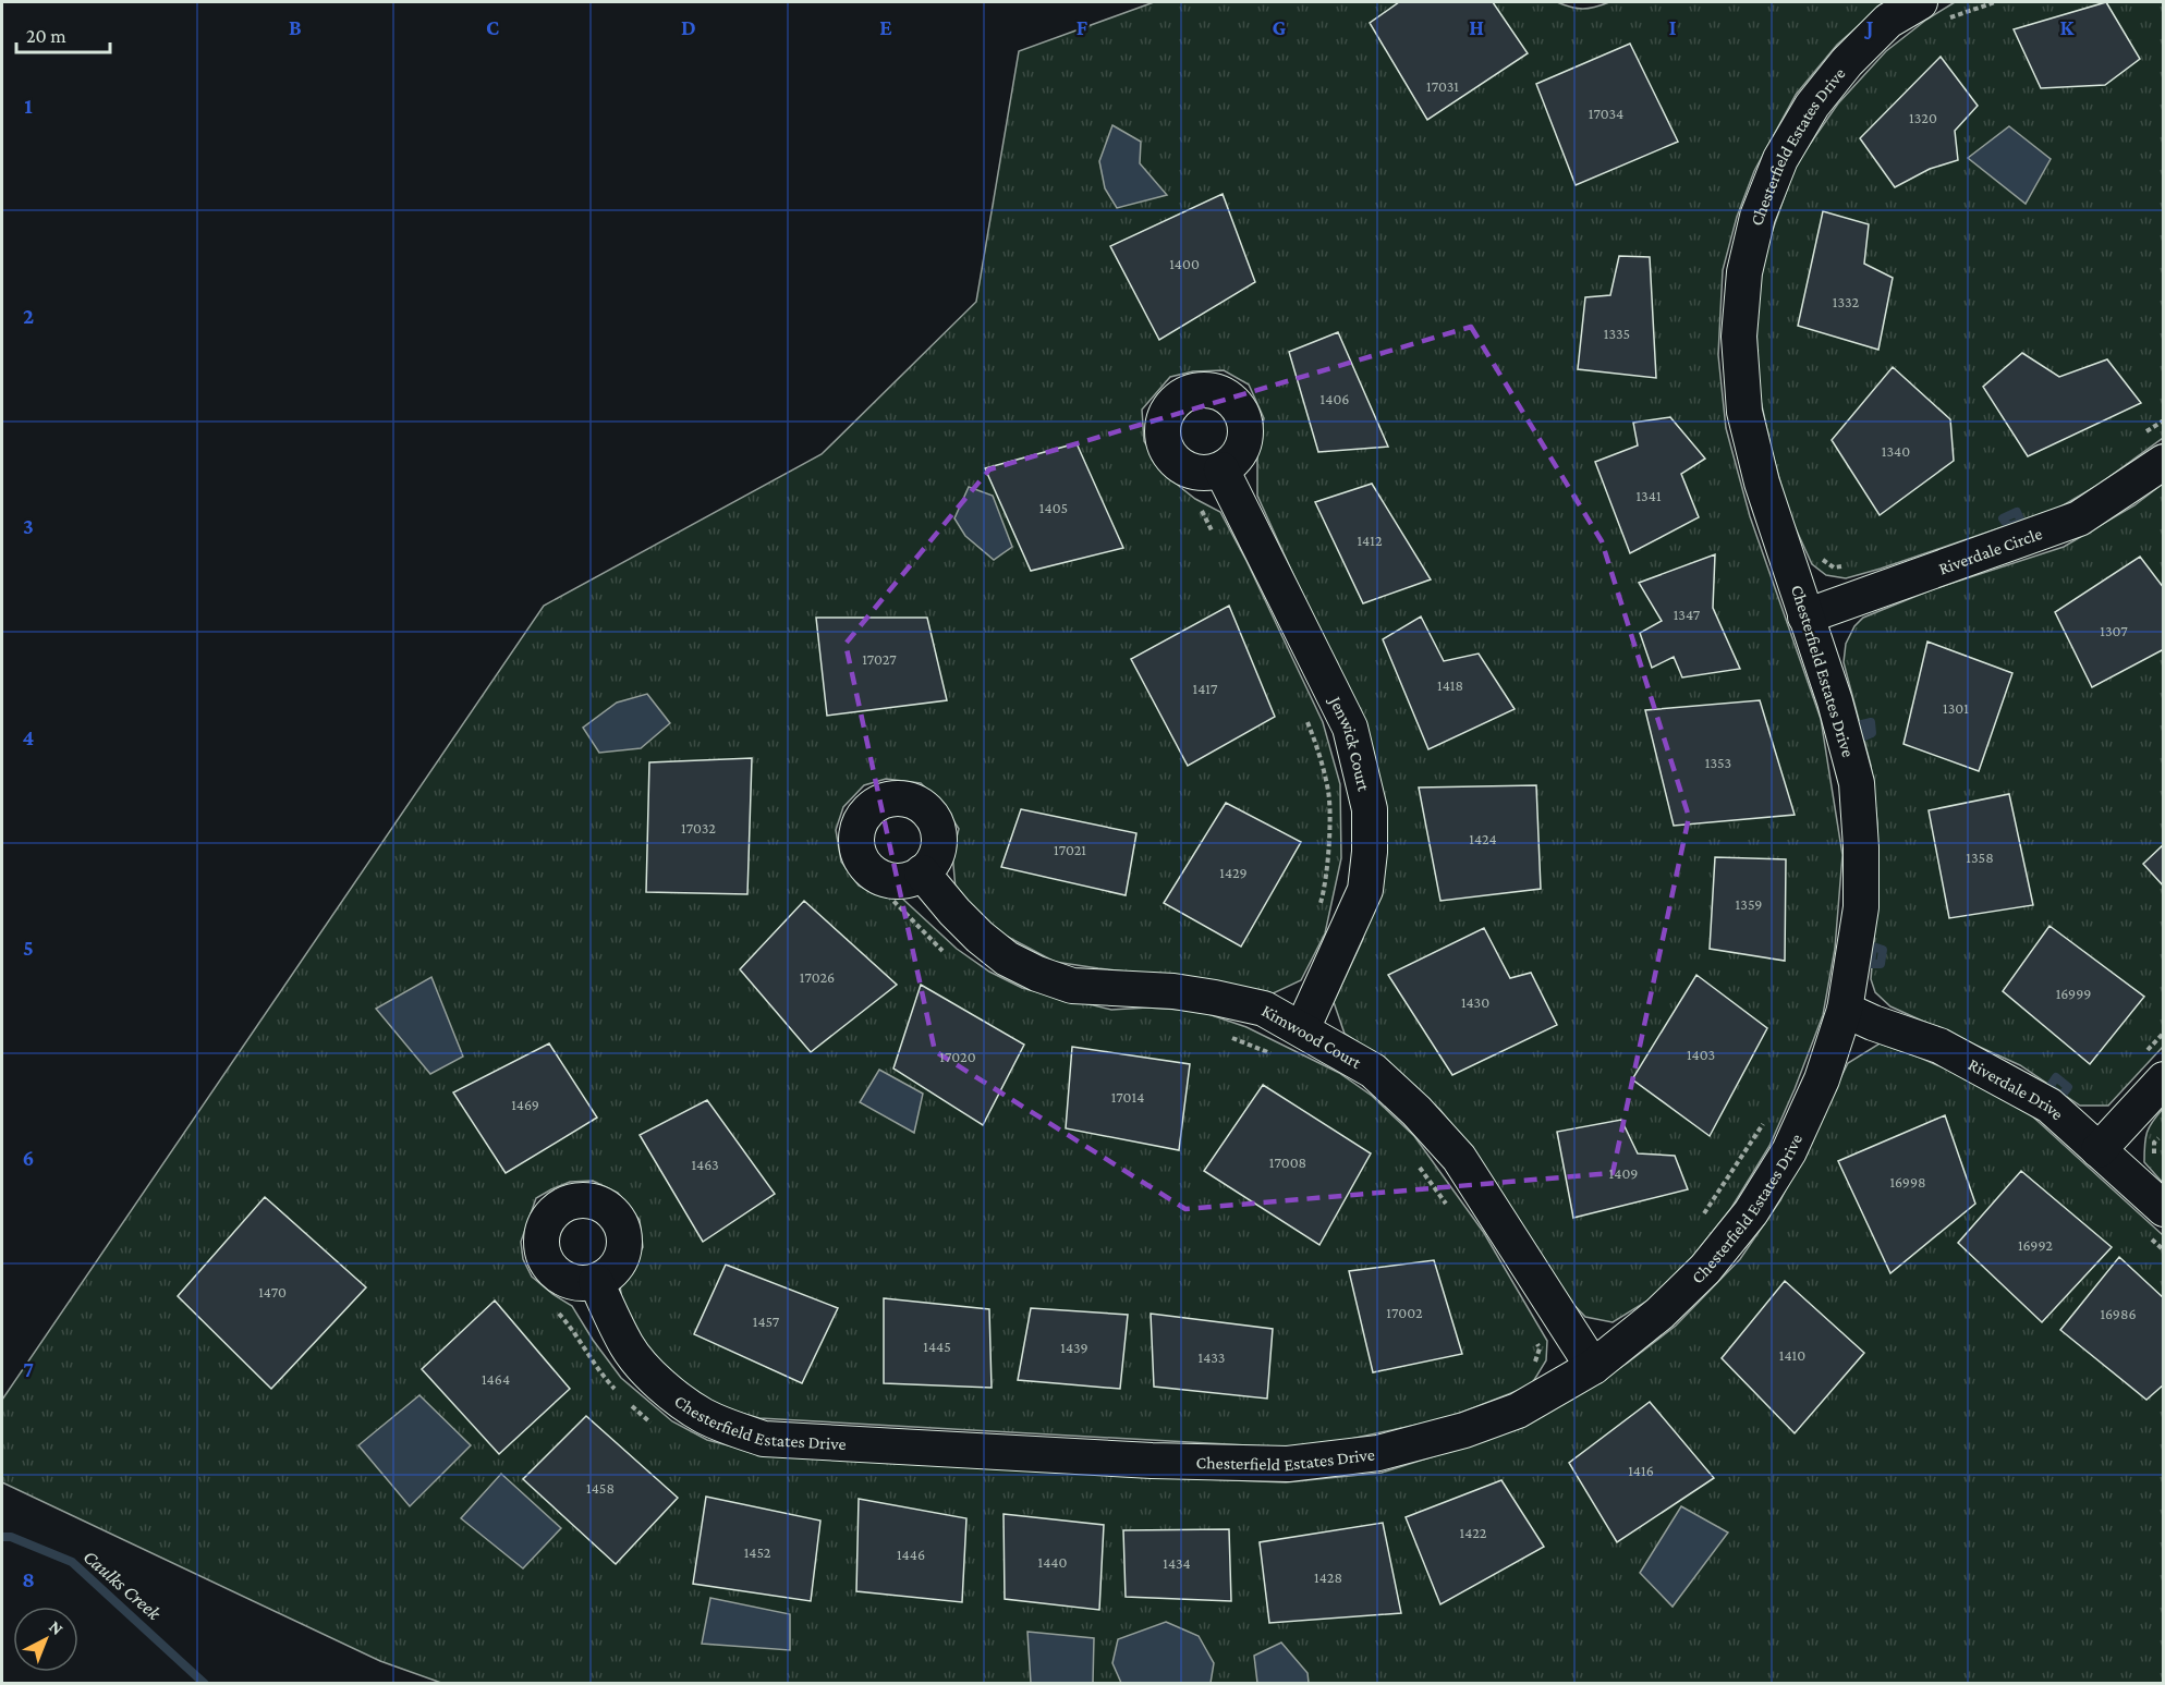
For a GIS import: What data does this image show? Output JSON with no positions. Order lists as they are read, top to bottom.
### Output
{
  "streets": {
    "street": [
      "Chesterfield Estates Drive",
      "Riverdale Circle",
      "Jenwick Court",
      "Kimwood Court",
      "Riverdale Drive"
    ]
  },
  "crossings": [
    ["Chesterfield Estates Drive", "Riverdale Circle"],
    ["Chesterfield Estates Drive", "Kimwood Court"],
    ["Chesterfield Estates Drive", "Riverdale Drive"],
    ["Jenwick Court", "Kimwood Court"]
  ],
  "water": ["Caulks Creek"],
  "house_numbers": [
    "17031",
    "17034",
    "1320",
    "1400",
    "1332",
    "1335",
    "1406",
    "1340",
    "1341",
    "1405",
    "1412",
    "1347",
    "1307",
    "17027",
    "1418",
    "1417",
    "1301",
    "1353",
    "17032",
    "1424",
    "17021",
    "1358",
    "1429",
    "1359",
    "17026",
    "16999",
    "1430",
    "1403",
    "17020",
    "17014",
    "1469",
    "17008",
    "1463",
    "1409",
    "16998",
    "16992",
    "1470",
    "17002",
    "16986",
    "1457",
    "1445",
    "1439",
    "1410",
    "1433",
    "1464",
    "1416",
    "1458",
    "1422",
    "1452",
    "1446",
    "1440",
    "1434",
    "1428"
  ],
  "scale_bar": "20 m",
  "north": "top right",
  "grid": {
    "columns": [
      "B",
      "C",
      "D",
      "E",
      "F",
      "G",
      "H",
      "I",
      "J",
      "K"
    ],
    "rows": [
      "1",
      "2",
      "3",
      "4",
      "5",
      "6",
      "7",
      "8"
    ]
  }
}
